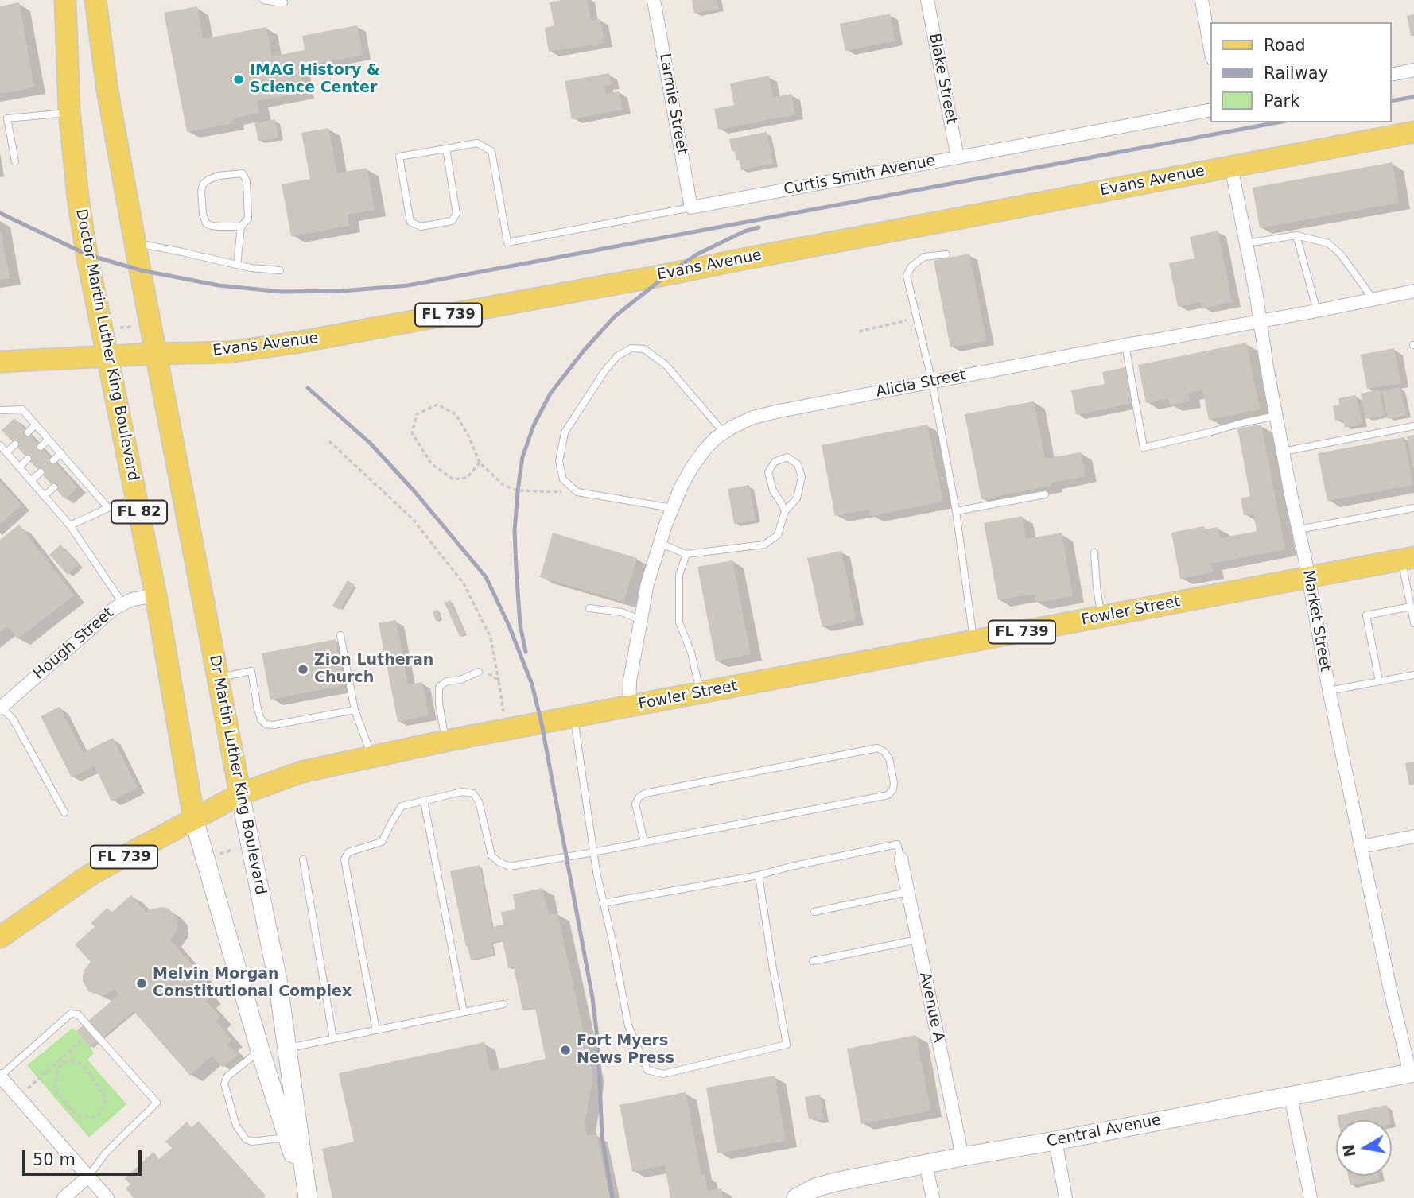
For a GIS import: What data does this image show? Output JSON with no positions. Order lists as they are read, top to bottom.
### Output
{
  "streets": {
    "main road": [
      "Evans Avenue",
      "FL 739",
      "Doctor Martin Luther King Boulevard",
      "FL 82",
      "Fowler Street",
      "Dr Martin Luther King Boulevard",
      "Central Avenue"
    ],
    "street": [
      "Blake Street",
      "Larmie Street",
      "Curtis Smith Avenue",
      "Alicia Street",
      "Market Street",
      "Hough Street",
      "Avenue A"
    ]
  },
  "crossings": [
    ["Blake Street", "Curtis Smith Avenue"],
    ["Larmie Street", "Curtis Smith Avenue"],
    ["Evans Avenue", "Doctor Martin Luther King Boulevard"],
    ["Evans Avenue", "FL 82"],
    ["Evans Avenue", "Market Street"],
    ["Evans Avenue", "Dr Martin Luther King Boulevard"],
    ["Doctor Martin Luther King Boulevard", "Fowler Street"],
    ["Doctor Martin Luther King Boulevard", "Hough Street"],
    ["Doctor Martin Luther King Boulevard", "Dr Martin Luther King Boulevard"],
    ["Alicia Street", "Fowler Street"],
    ["Alicia Street", "Market Street"],
    ["FL 82", "Dr Martin Luther King Boulevard"],
    ["Fowler Street", "Market Street"],
    ["Fowler Street", "Dr Martin Luther King Boulevard"],
    ["Market Street", "Central Avenue"],
    ["Avenue A", "Central Avenue"]
  ],
  "places": [
    "IMAG History & Science Center",
    "Zion Lutheran Church",
    "Melvin Morgan Constitutional Complex",
    "Fort Myers News Press"
  ],
  "legend": ["Road", "Railway", "Park"],
  "scale_bar": "50 m",
  "north": "left"
}
